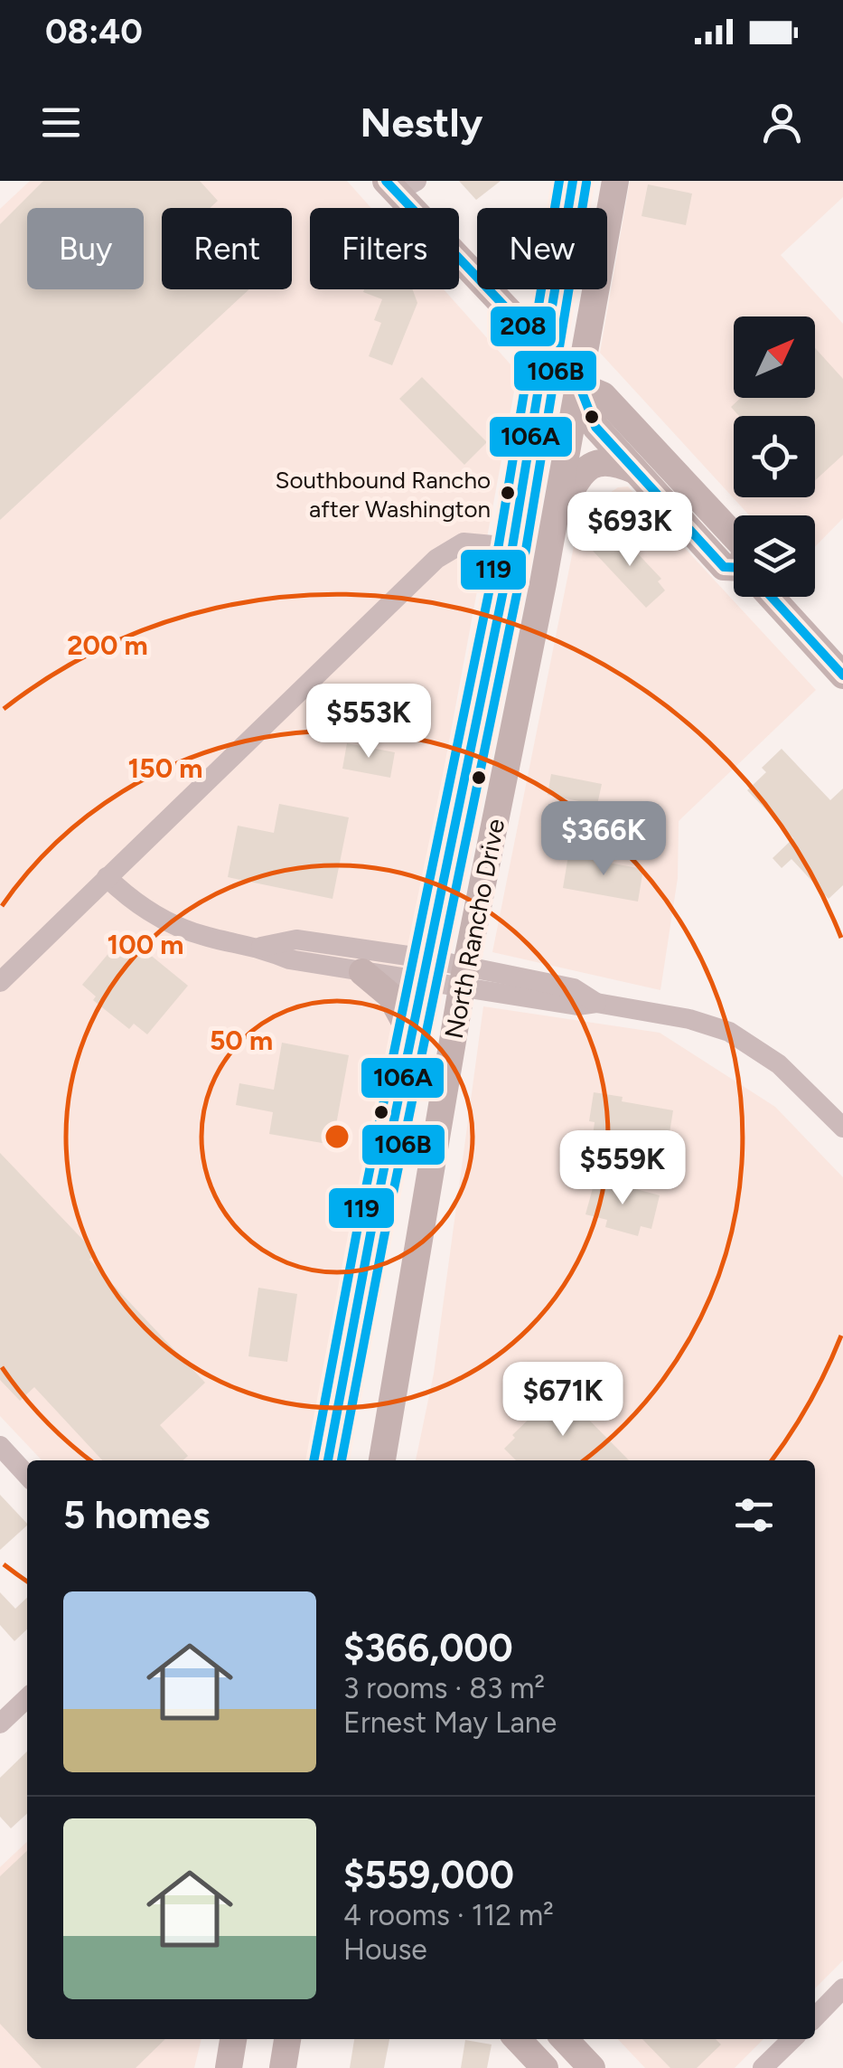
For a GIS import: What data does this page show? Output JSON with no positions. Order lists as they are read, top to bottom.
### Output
{
  "streets": {
    "main road": ["North Rancho Drive"]
  },
  "places": ["Southbound Rancho after Washington"],
  "lines": [
    "transit line 106A",
    "transit line 119",
    "transit line 208",
    "transit line 106B"
  ],
  "north": "top right",
  "page": {
    "status": "08:40",
    "header": "Nestly",
    "chip": [
      "Buy",
      "Rent",
      "Filters",
      "New"
    ],
    "price": [
      "$693K",
      "$553K",
      "$366K",
      "$559K",
      "$671K"
    ],
    "heading": "5 homes",
    "list": [
      {
        "name": "$366,000",
        "note": "3 rooms · 83 m² · Ernest May Lane"
      },
      {
        "name": "$559,000",
        "note": "4 rooms · 112 m² · House"
      }
    ]
  },
  "rings": [
    "200 m",
    "150 m",
    "100 m",
    "50 m"
  ]
}
